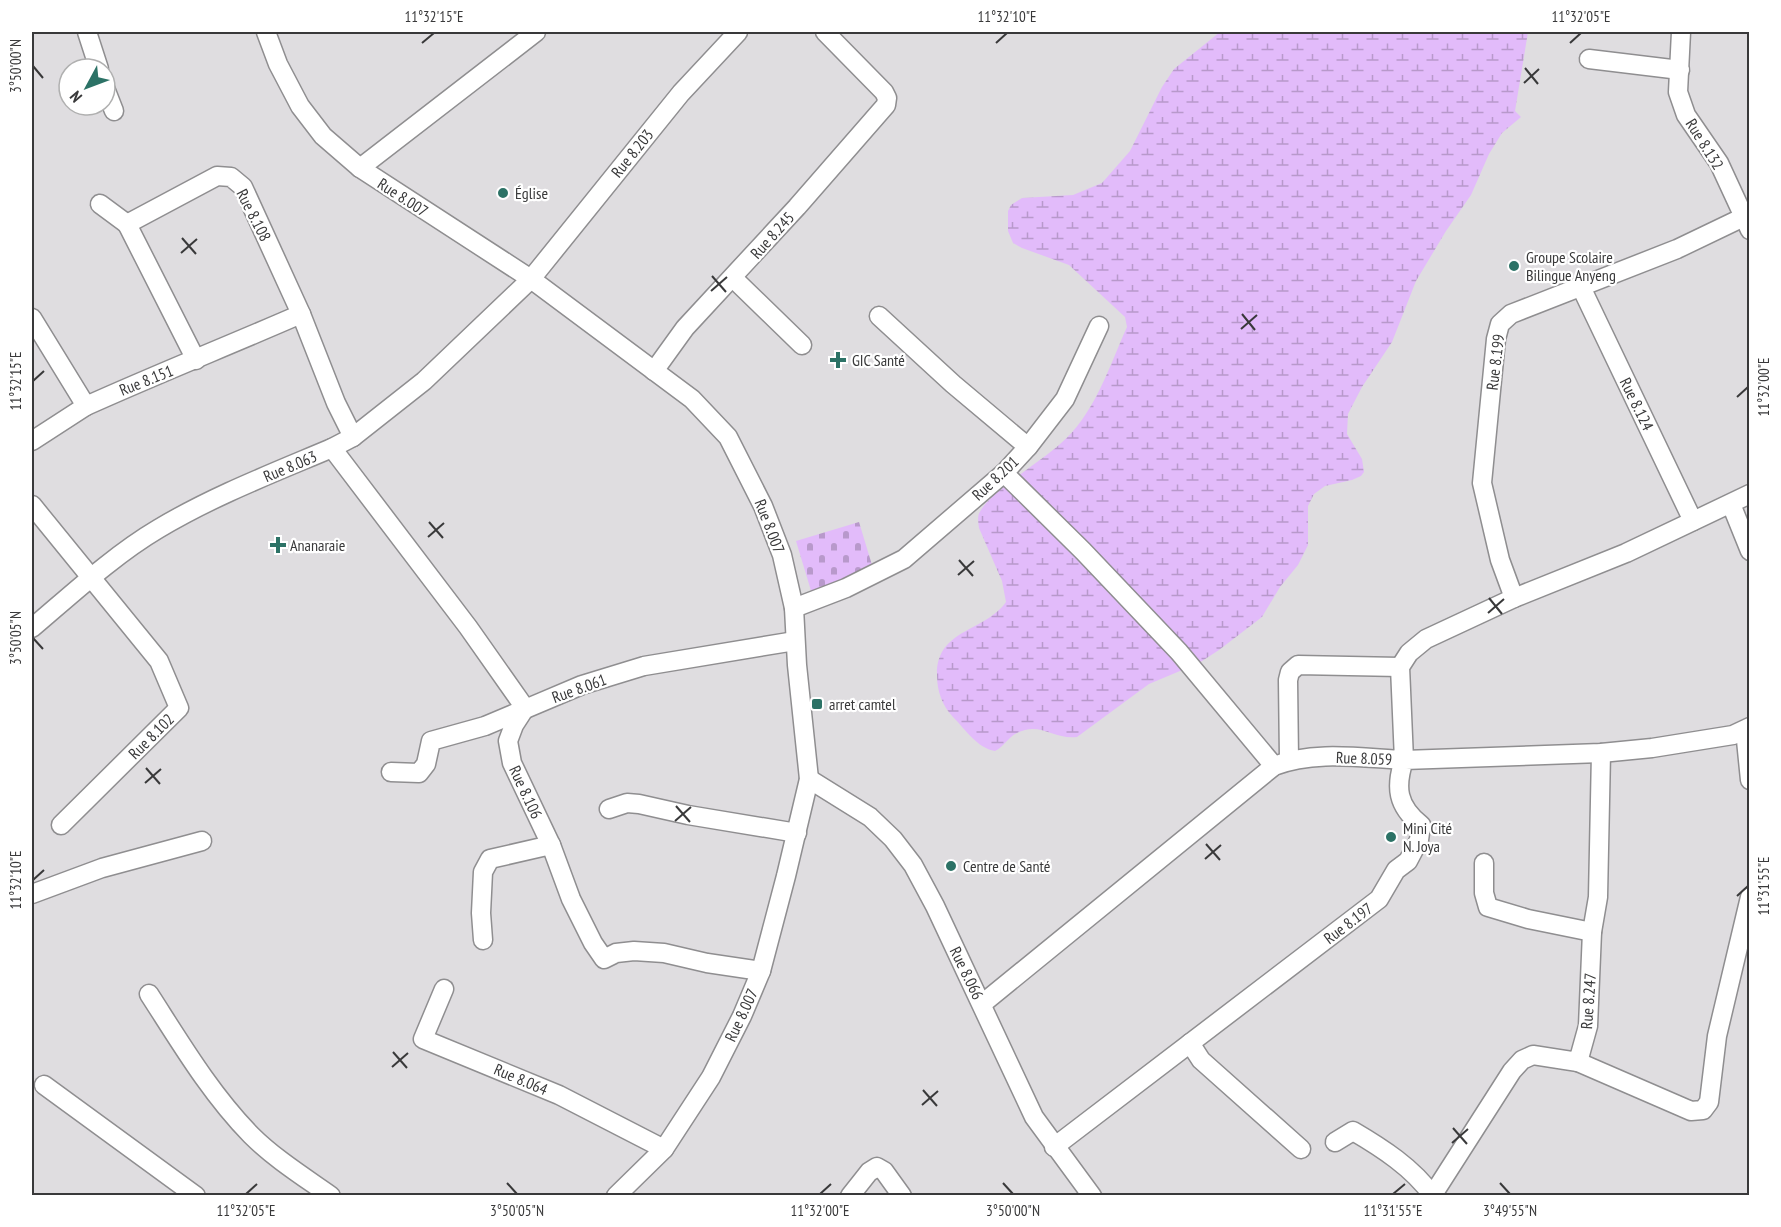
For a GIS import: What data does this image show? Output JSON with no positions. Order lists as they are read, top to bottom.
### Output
{
  "streets": {
    "street": [
      "Rue 8.132",
      "Rue 8.203",
      "Rue 8.007",
      "Rue 8.108",
      "Rue 8.245",
      "Rue 8.199",
      "Rue 8.151",
      "Rue 8.124",
      "Rue 8.063",
      "Rue 8.201",
      "Rue 8.061",
      "Rue 8.102",
      "Rue 8.059",
      "Rue 8.106",
      "Rue 8.197",
      "Rue 8.066",
      "Rue 8.247",
      "Rue 8.064"
    ]
  },
  "crossings": [
    ["Rue 8.132", "Rue 8.199"],
    ["Rue 8.203", "Rue 8.007"],
    ["Rue 8.203", "Rue 8.063"],
    ["Rue 8.007", "Rue 8.245"],
    ["Rue 8.007", "Rue 8.063"],
    ["Rue 8.007", "Rue 8.201"],
    ["Rue 8.007", "Rue 8.061"],
    ["Rue 8.007", "Rue 8.106"],
    ["Rue 8.007", "Rue 8.066"],
    ["Rue 8.007", "Rue 8.064"],
    ["Rue 8.108", "Rue 8.151"],
    ["Rue 8.108", "Rue 8.063"],
    ["Rue 8.199", "Rue 8.124"],
    ["Rue 8.063", "Rue 8.102"],
    ["Rue 8.061", "Rue 8.106"],
    ["Rue 8.059", "Rue 8.197"],
    ["Rue 8.197", "Rue 8.066"]
  ],
  "places": {
    "other": [
      "Église",
      "Groupe Scolaire Bilingue Anyeng",
      "Mini Cité N. Joya",
      "Centre de Santé"
    ],
    "health": ["GIC Santé", "Ananaraie"],
    "transit": ["arret camtel"]
  },
  "north": "bottom left",
  "coordinates": [
    "11°32'15\"E",
    "11°32'10\"E",
    "11°32'05\"E",
    "3°50'00\"N",
    "11°32'00\"E",
    "3°50'05\"N",
    "11°31'55\"E",
    "3°49'55\"N"
  ]
}
